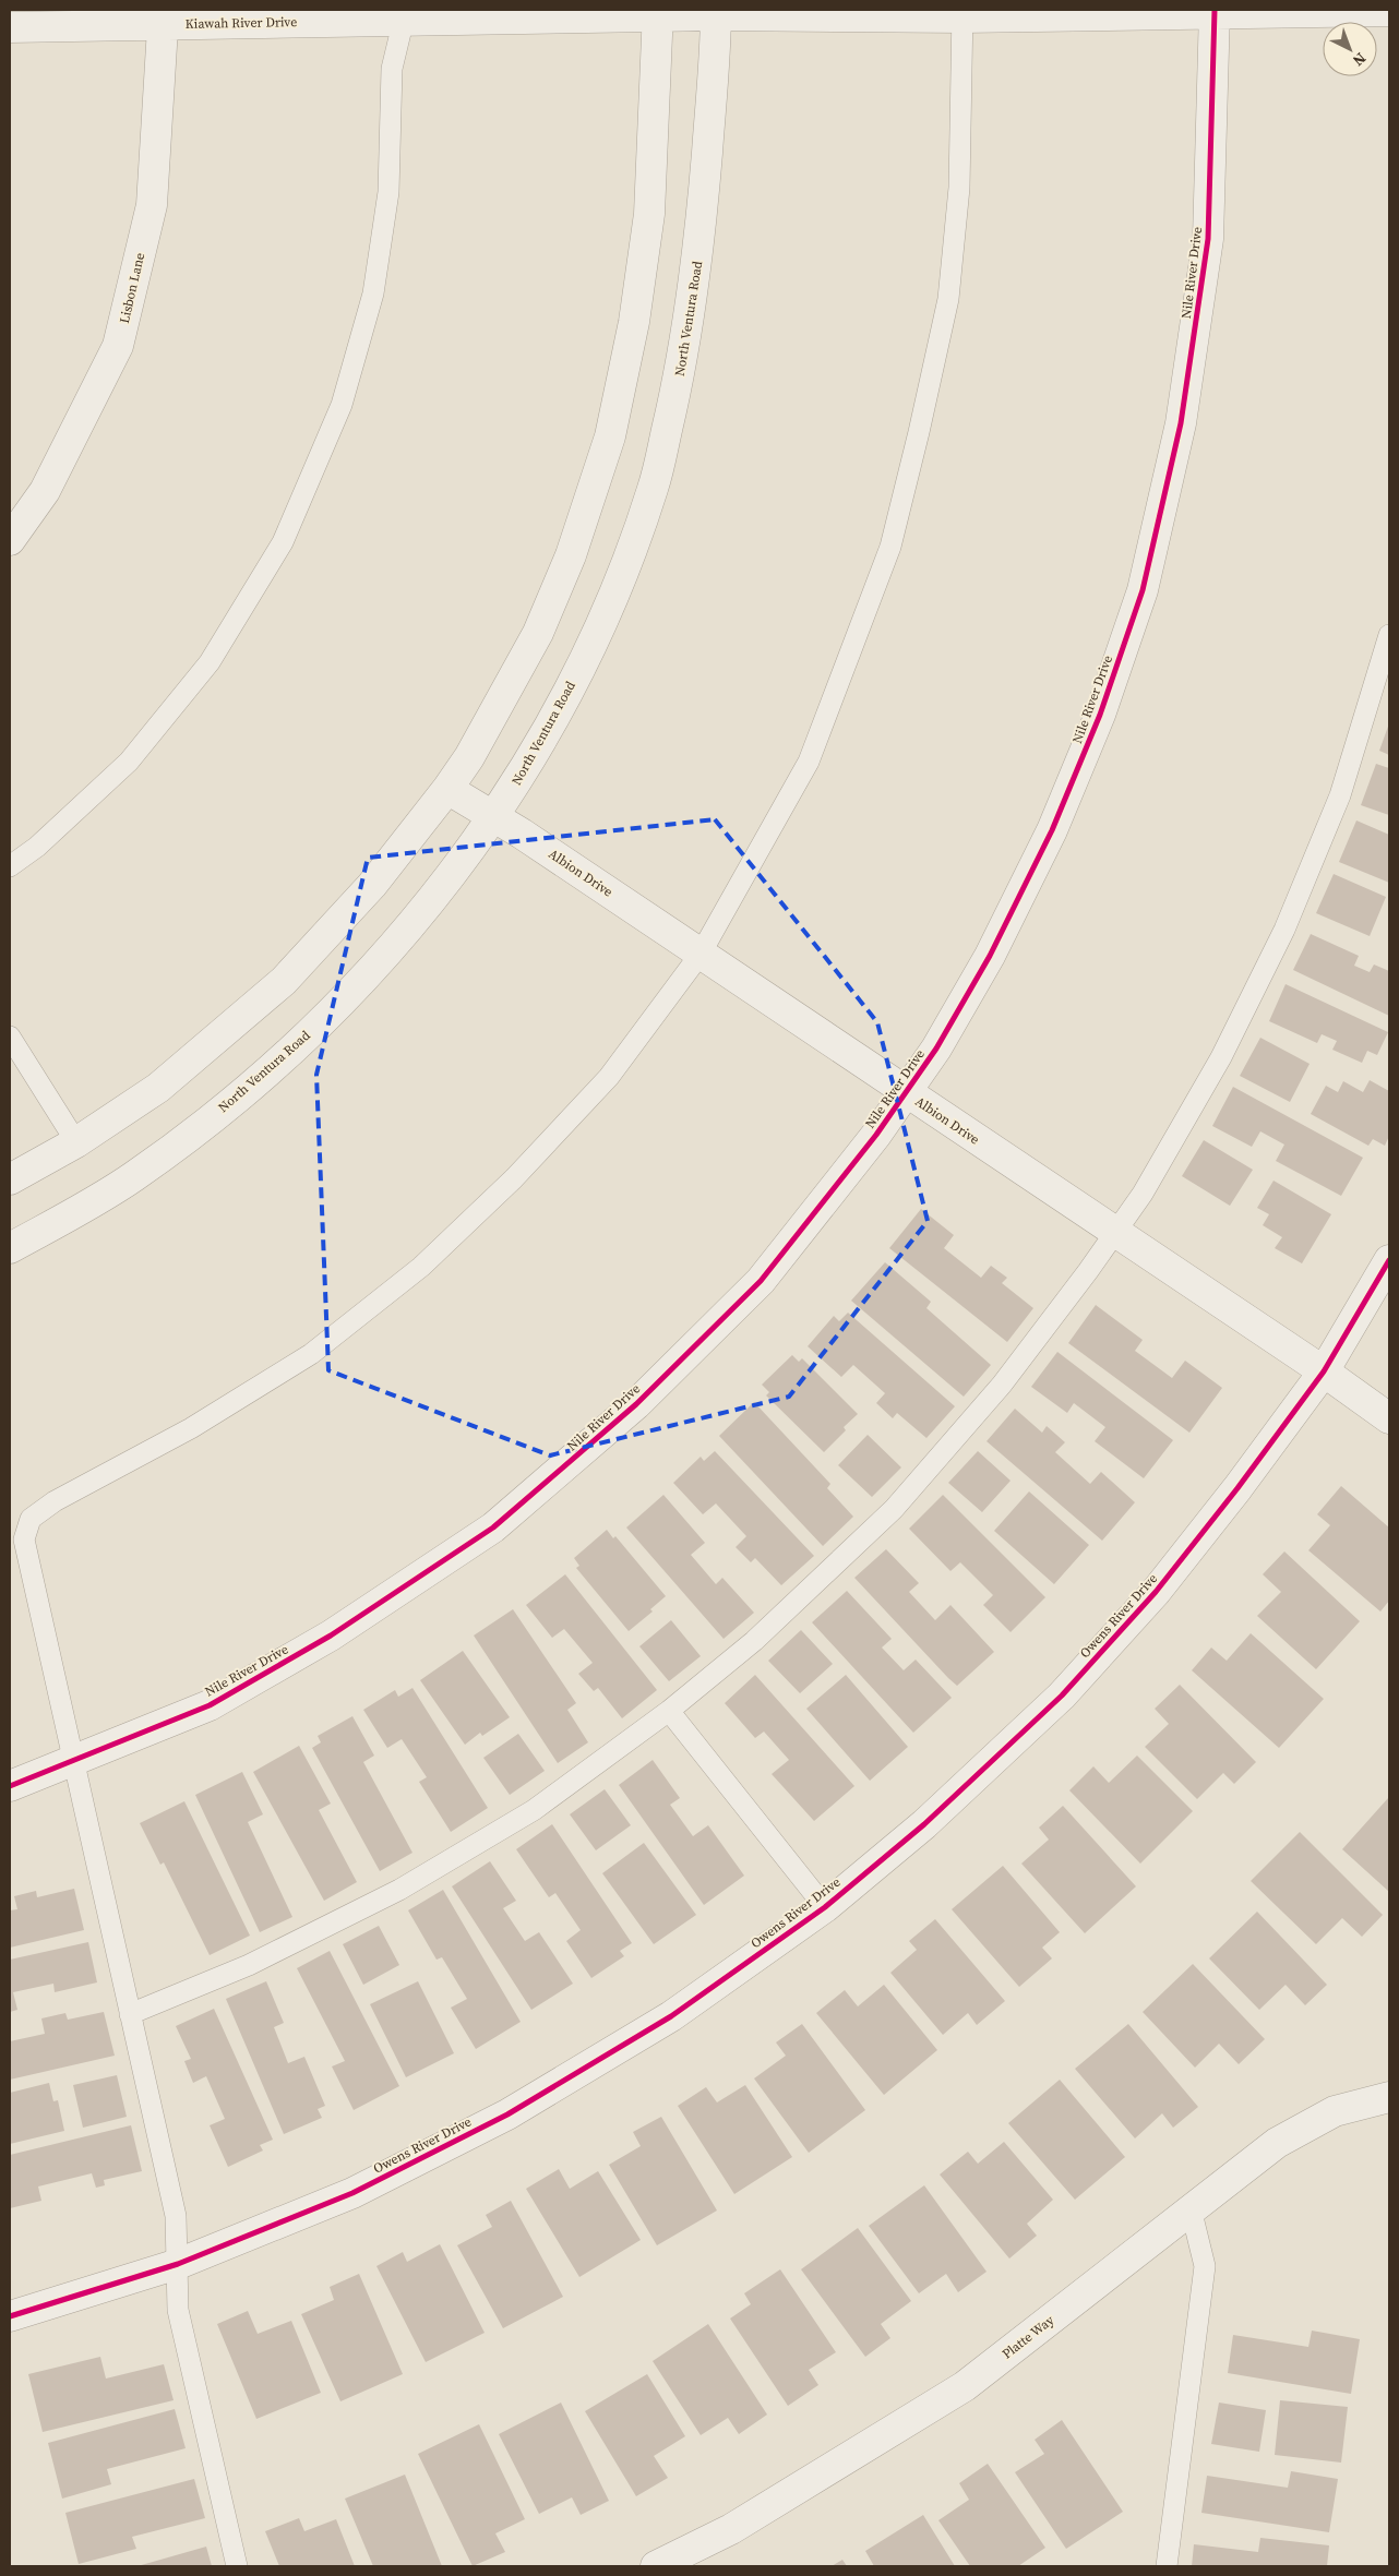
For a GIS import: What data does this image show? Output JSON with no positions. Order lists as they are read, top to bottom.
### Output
{
  "streets": {
    "street": [
      "Kiawah River Drive",
      "Nile River Drive",
      "Lisbon Lane",
      "North Ventura Road",
      "Albion Drive",
      "Owens River Drive",
      "Platte Way"
    ]
  },
  "crossings": [
    ["Kiawah River Drive", "Nile River Drive"],
    ["Kiawah River Drive", "Lisbon Lane"],
    ["Kiawah River Drive", "North Ventura Road"],
    ["Nile River Drive", "Albion Drive"],
    ["North Ventura Road", "Albion Drive"],
    ["Albion Drive", "Owens River Drive"]
  ],
  "north": "bottom right"
}
